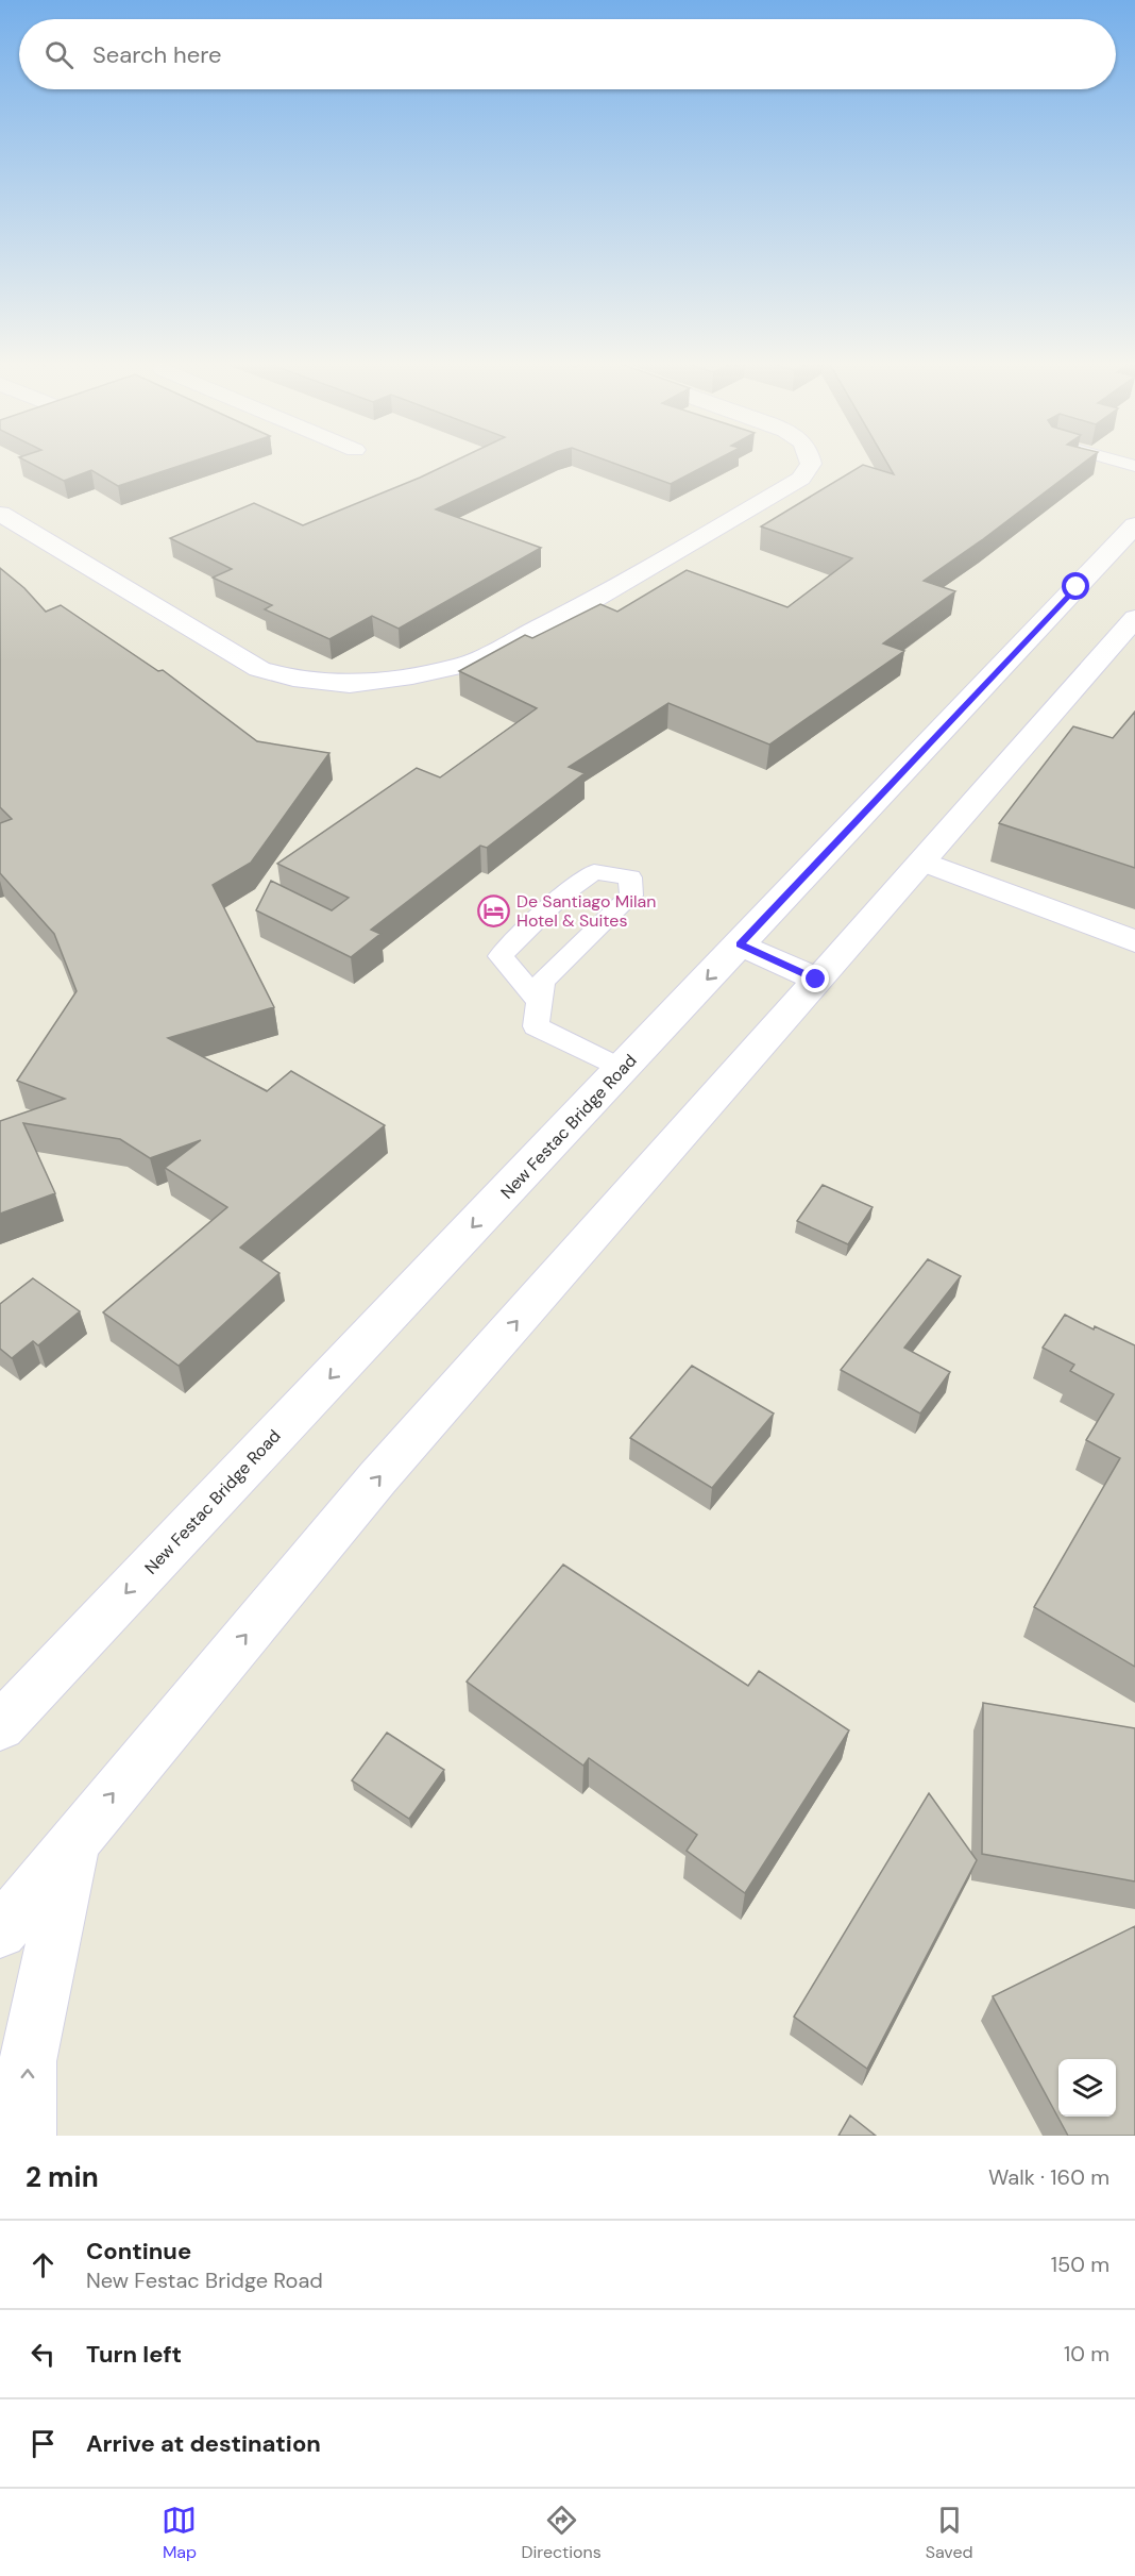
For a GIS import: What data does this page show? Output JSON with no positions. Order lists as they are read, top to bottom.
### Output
{
  "streets": {
    "main road": ["New Festac Bridge Road"]
  },
  "places": {
    "hotel": ["De Santiago Milan Hotel & Suites"]
  },
  "page": {
    "search": "Search here",
    "heading": ["2 min", "Walk · 160 m"],
    "list": [
      ["Continue", "New Festac Bridge Road", "150 m"],
      ["Turn left", "10 m"],
      "Arrive at destination"
    ],
    "nav": ["Map", "Directions", "Saved"]
  }
}
